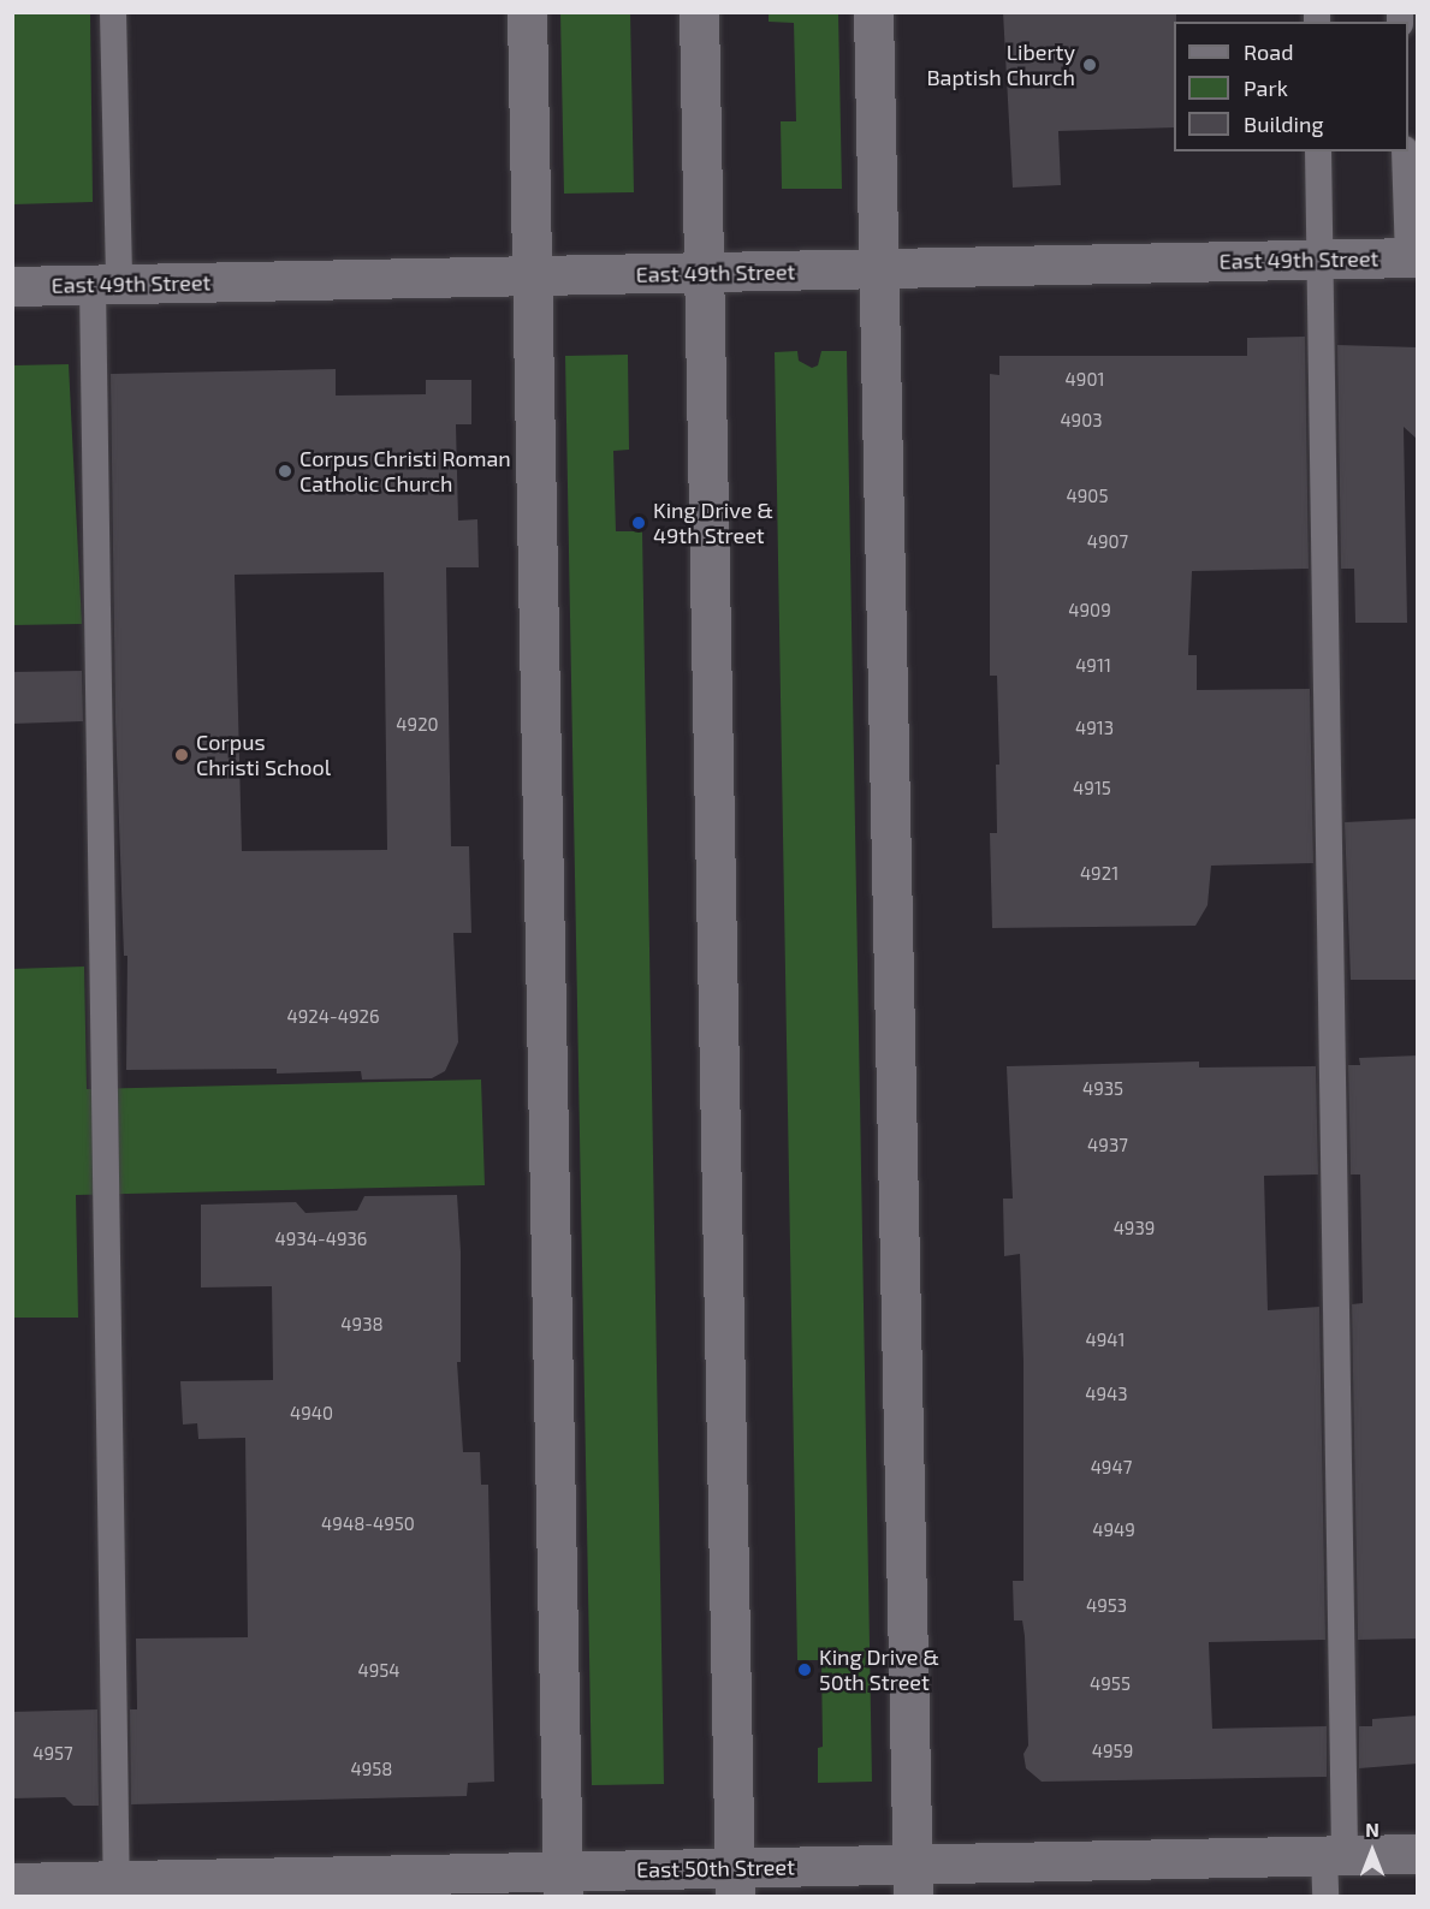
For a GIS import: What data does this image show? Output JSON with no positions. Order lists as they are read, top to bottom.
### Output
{
  "streets": {
    "street": ["East 49th Street", "East 50th Street"]
  },
  "places": [
    "Liberty Baptish Church",
    "Corpus Christi Roman Catholic Church",
    "King Drive & 49th Street",
    "Corpus Christi School",
    "King Drive & 50th Street"
  ],
  "house_numbers": [
    "4901",
    "4903",
    "4905",
    "4907",
    "4909",
    "4911",
    "4920",
    "4913",
    "4915",
    "4921",
    "4924-4926",
    "4935",
    "4937",
    "4939",
    "4934-4936",
    "4938",
    "4941",
    "4943",
    "4940",
    "4947",
    "4948-4950",
    "4949",
    "4953",
    "4954",
    "4955",
    "4959",
    "4957",
    "4958"
  ],
  "legend": ["Road", "Park", "Building"],
  "north": "top"
}
